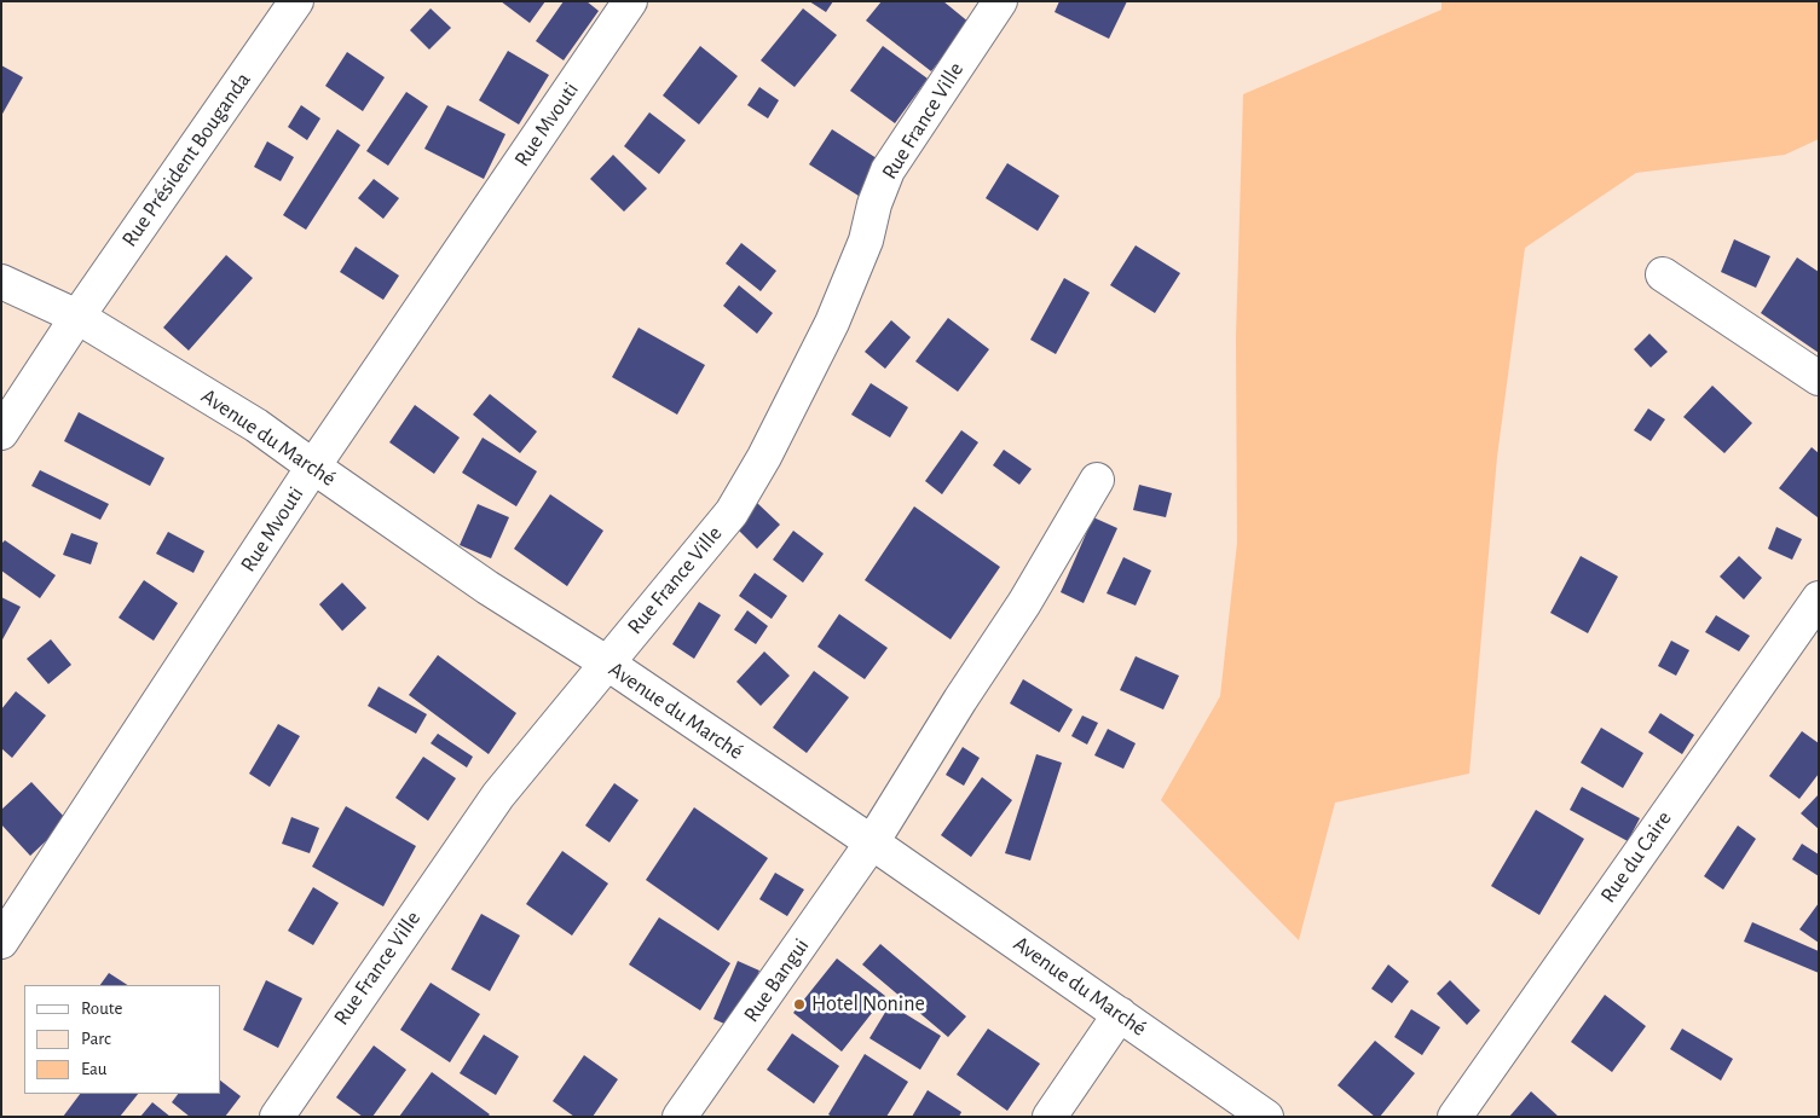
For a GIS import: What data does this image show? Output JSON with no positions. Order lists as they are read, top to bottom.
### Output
{
  "streets": {
    "street": [
      "Rue France Ville",
      "Rue Mvouti",
      "Rue Président Bouganda",
      "Avenue du Marché",
      "Rue du Caire",
      "Rue Bangui"
    ]
  },
  "crossings": [
    ["Rue France Ville", "Avenue du Marché"],
    ["Rue Mvouti", "Avenue du Marché"],
    ["Rue Président Bouganda", "Avenue du Marché"],
    ["Avenue du Marché", "Rue Bangui"]
  ],
  "places": ["Hotel Nonine"],
  "legend": ["Route", "Parc", "Eau"]
}
